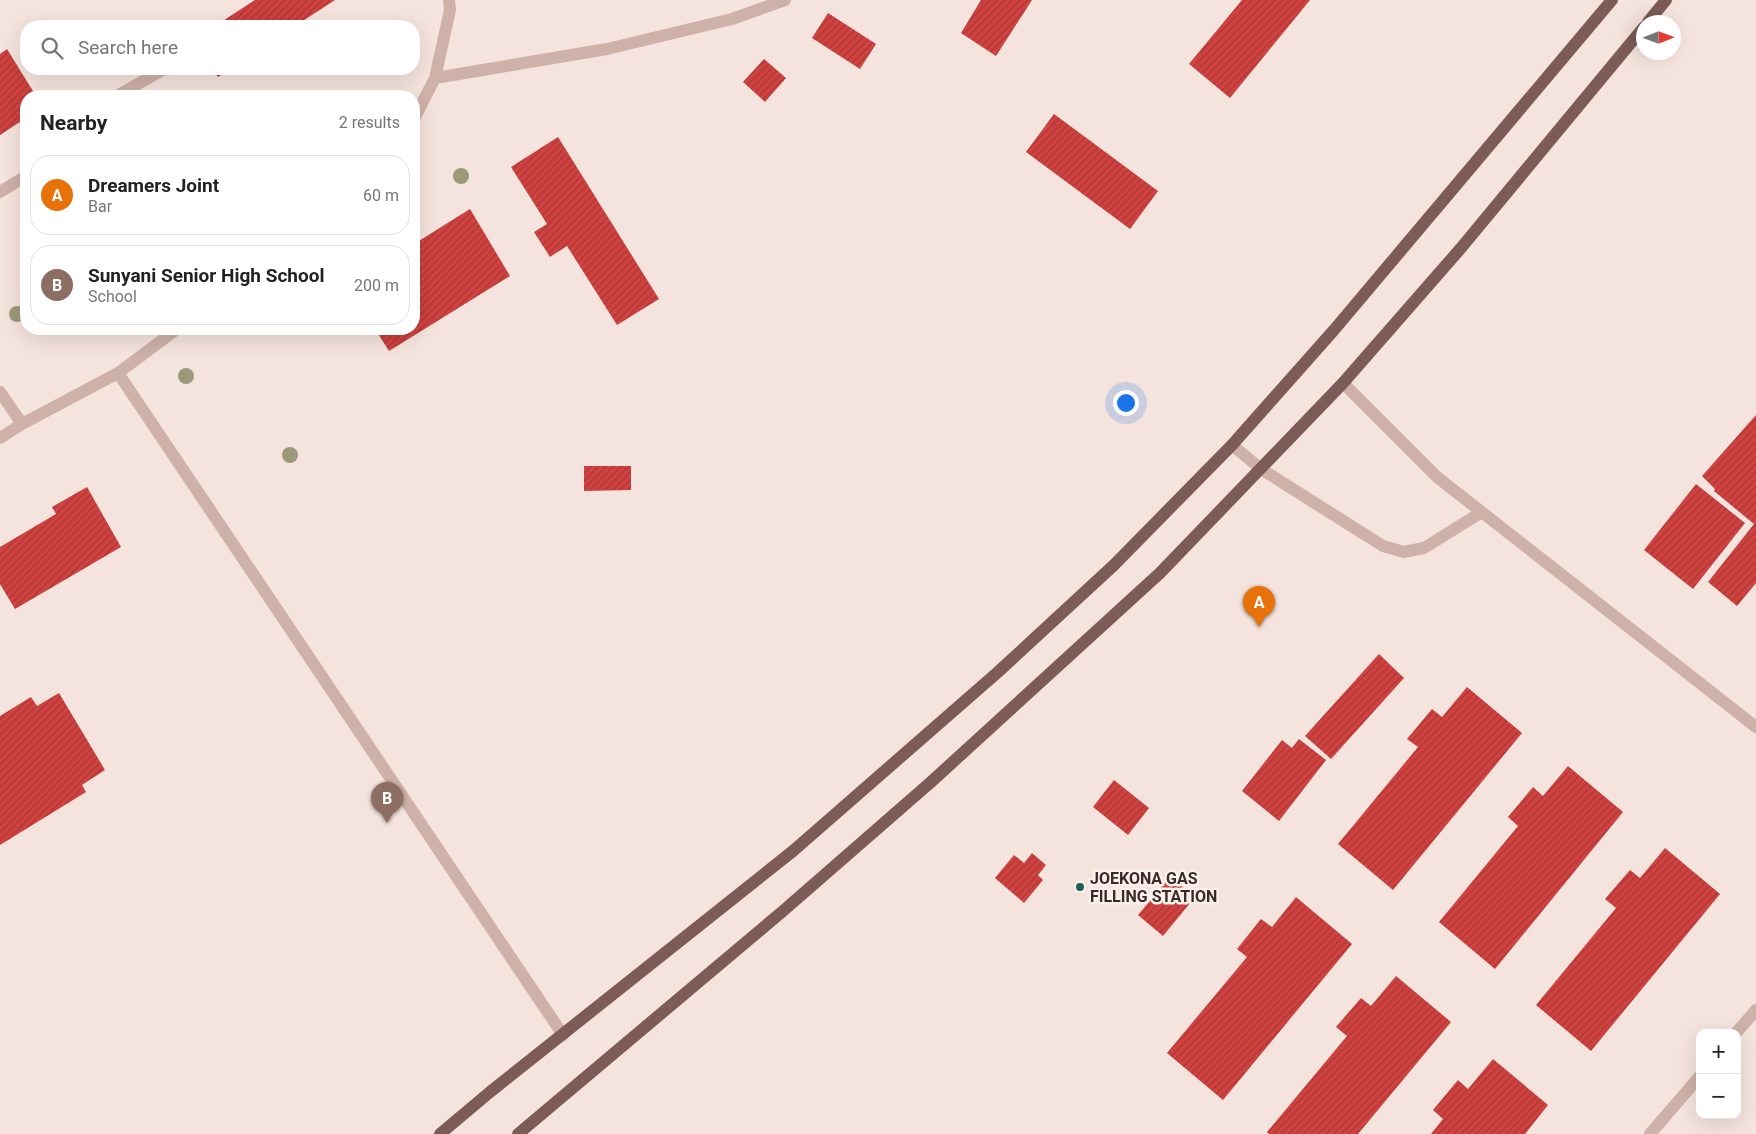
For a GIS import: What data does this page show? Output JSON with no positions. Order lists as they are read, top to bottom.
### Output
{
  "places": ["JOEKONA GAS FILLING STATION"],
  "north": "right",
  "page": {
    "search": "Search here",
    "heading": ["Nearby", "2 results"],
    "list": [
      {
        "mark": "A",
        "name": "Dreamers Joint",
        "note": "Bar",
        "value": "60 m"
      },
      {
        "mark": "B",
        "name": "Sunyani Senior High School",
        "note": "School",
        "value": "200 m"
      }
    ],
    "pins": ["A", "B"],
    "map_buttons": ["+", "−"]
  }
}
